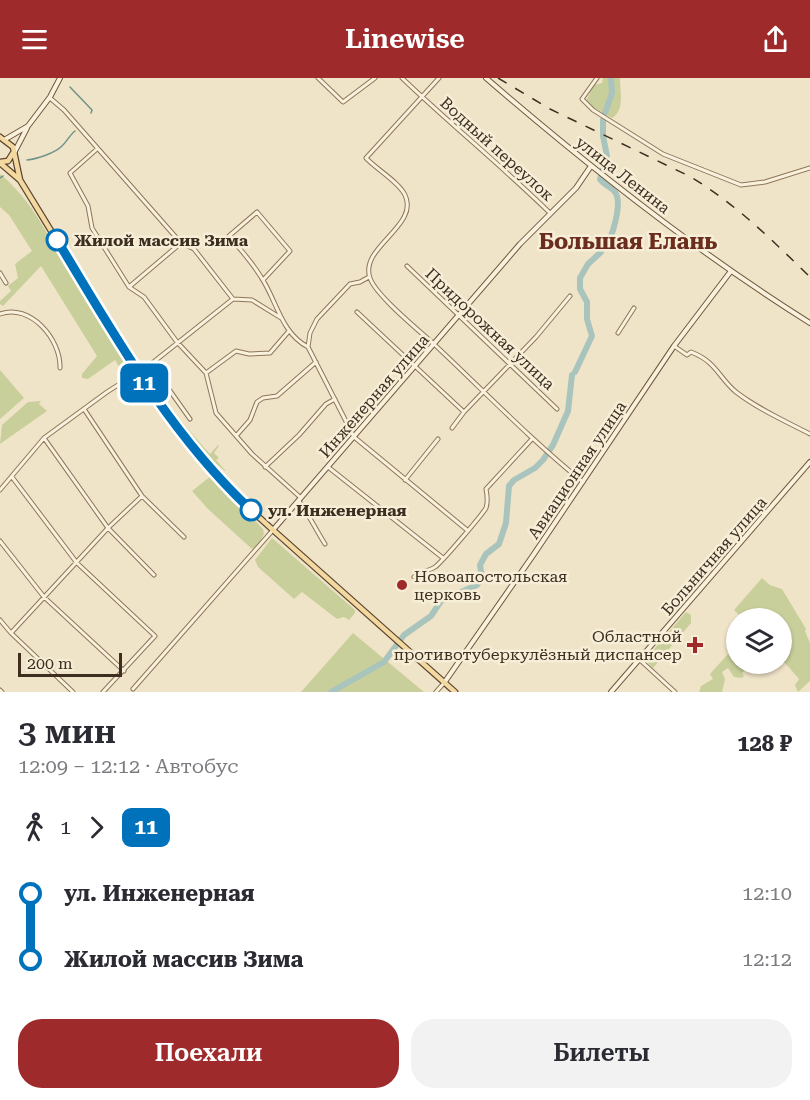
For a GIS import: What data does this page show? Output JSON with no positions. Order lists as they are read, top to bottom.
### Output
{
  "streets": {
    "street": [
      "Водный переулок",
      "улица Ленина",
      "Придорожная улица",
      "Инженерная улица",
      "Авиационная улица",
      "Больничная улица"
    ]
  },
  "crossings": [
    ["Водный переулок", "Инженерная улица"],
    ["улица Ленина", "Инженерная улица"],
    ["улица Ленина", "Авиационная улица"],
    ["Придорожная улица", "Инженерная улица"]
  ],
  "districts": ["Большая Елань"],
  "places": {
    "other": ["Жилой массив Зима", "ул. Инженерная", "Новоапостольская церковь"],
    "health": ["Областной противотуберкулёзный диспансер"]
  },
  "lines": ["bus line 11"],
  "scale_bar": "200 m",
  "page": {
    "header": "Linewise",
    "on_map": "11",
    "scale": "200 m",
    "heading": ["3 мин", "12:09 – 12:12 · Автобус", "128 ₽"],
    "legs": ["1", "11"],
    "list": [
      {
        "name": "ул. Инженерная",
        "value": "12:10"
      },
      {
        "name": "Жилой массив Зима",
        "value": "12:12"
      }
    ],
    "buttons": ["Поехали", "Билеты"]
  }
}
